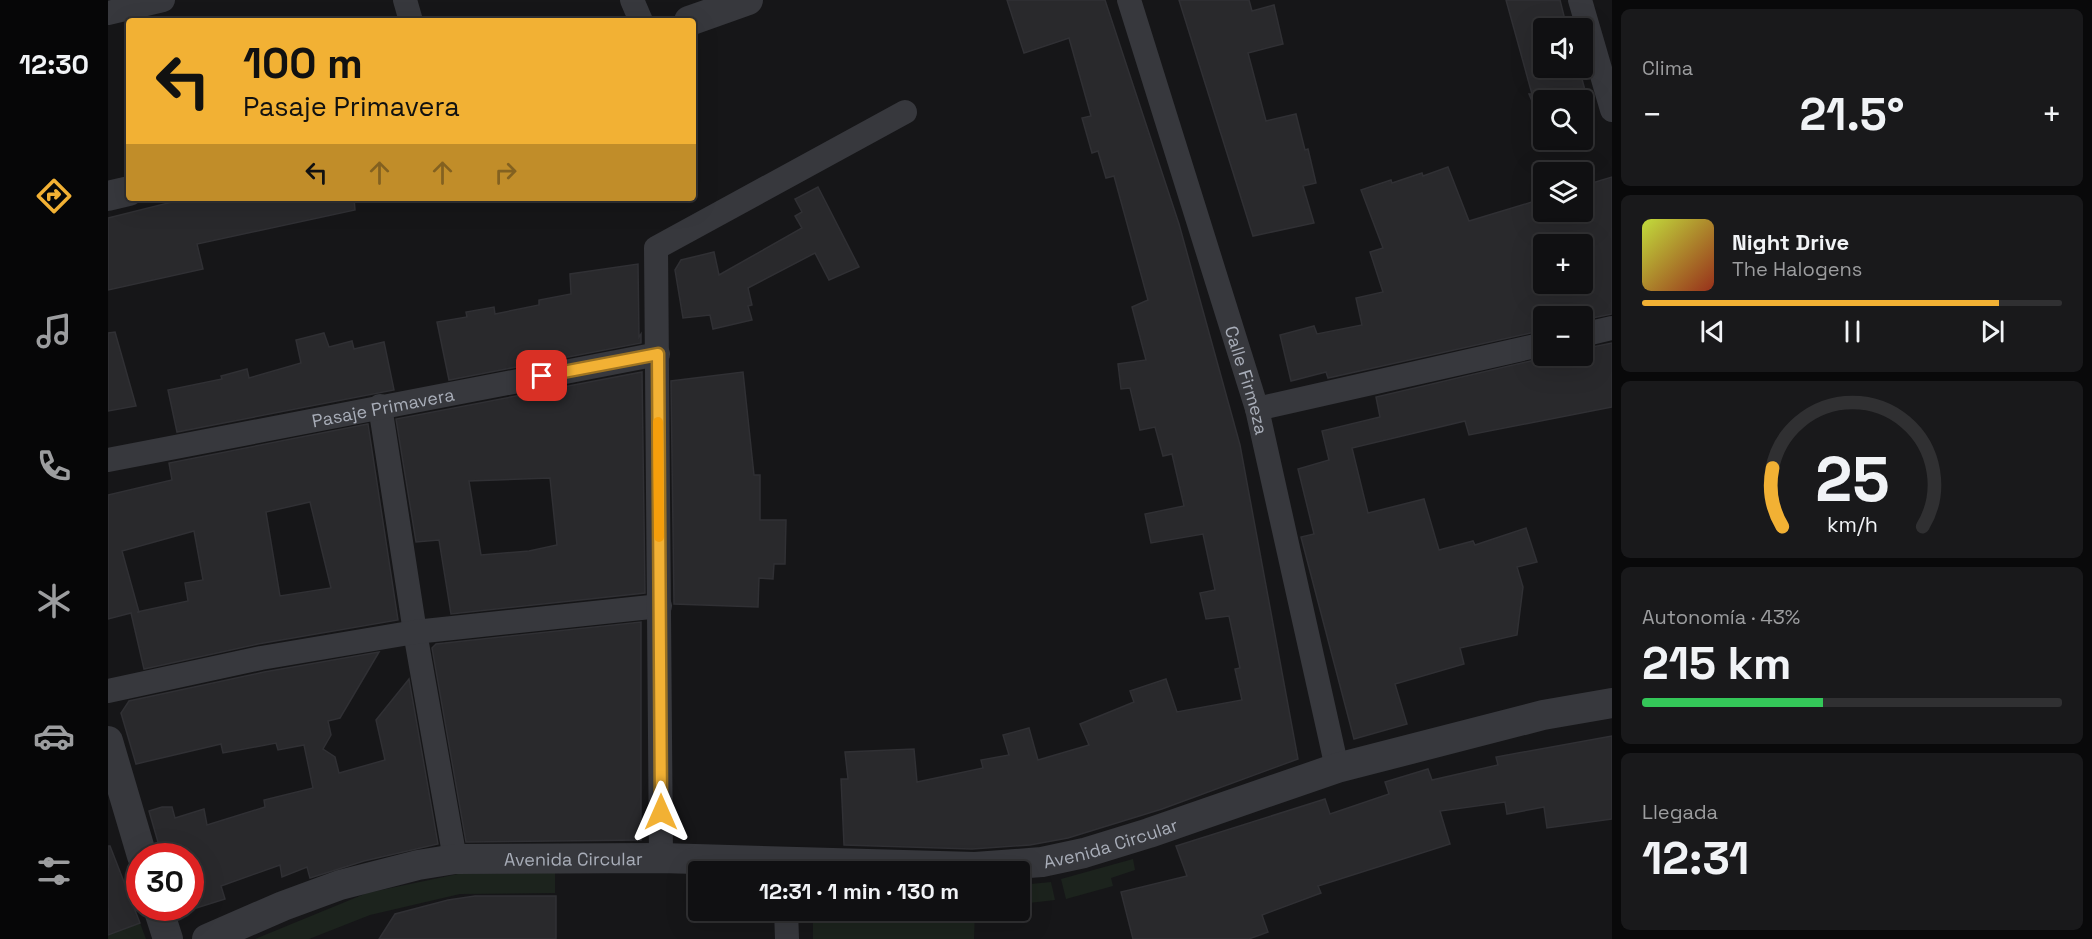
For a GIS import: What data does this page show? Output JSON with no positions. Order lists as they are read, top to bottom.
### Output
{
  "streets": {
    "street": ["Calle Firmeza", "Pasaje Primavera", "Avenida Circular"]
  },
  "crossings": [
    ["Calle Firmeza", "Avenida Circular"]
  ],
  "page": {
    "tabs": "12:30",
    "tile": [
      "Clima",
      ["Autonomía · 43%", "215 km"],
      ["Llegada", "12:31"]
    ],
    "map_buttons": ["+", "−"],
    "turn": ["100 m", "Pasaje Primavera"],
    "heat": ["−", "21.5°", "+"],
    "song": ["Night Drive", "The Halogens"],
    "limit": "30",
    "trip": "12:31 · 1 min · 130 m",
    "gauge": ["25", "km/h"]
  }
}
